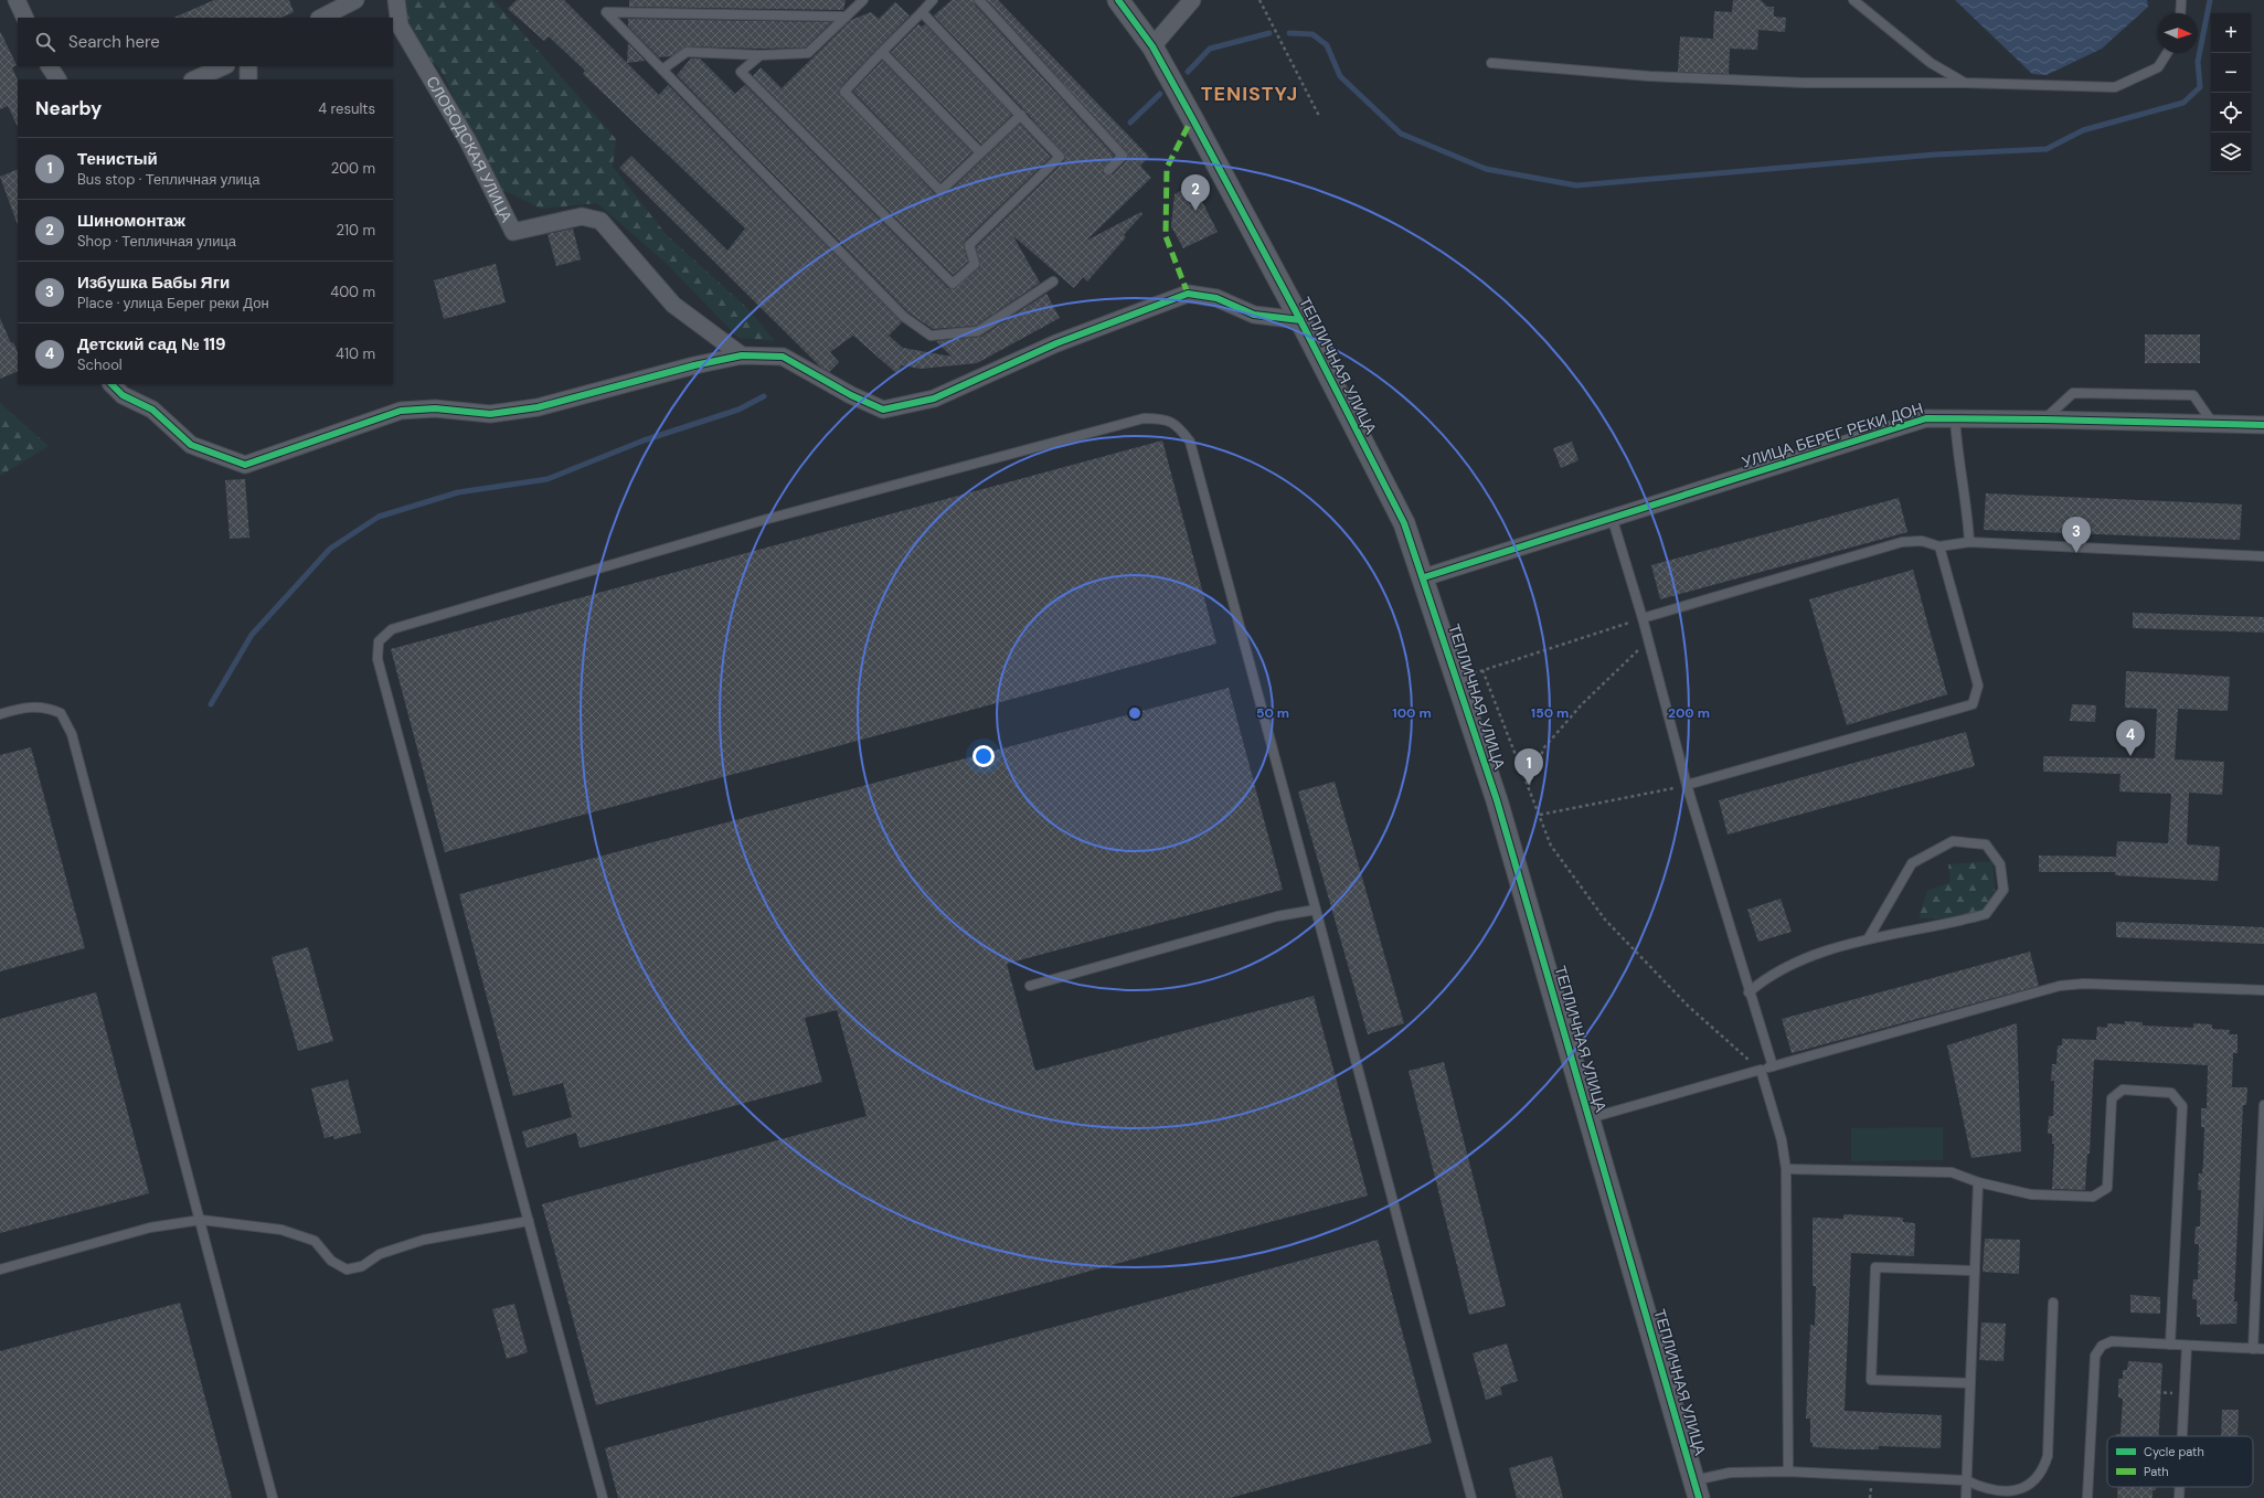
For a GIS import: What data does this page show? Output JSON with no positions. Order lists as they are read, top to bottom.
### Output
{
  "streets": {
    "street": ["СЛОБОДСКАЯ УЛИЦА", "ТЕПЛИЧНАЯ УЛИЦА", "УЛИЦА БЕРЕГ РЕКИ ДОН"]
  },
  "crossings": [
    ["ТЕПЛИЧНАЯ УЛИЦА", "УЛИЦА БЕРЕГ РЕКИ ДОН"]
  ],
  "districts": ["TENISTYJ"],
  "legend": ["Cycle path", "Path"],
  "north": "right",
  "page": {
    "map_buttons": ["+", "−"],
    "search": "Search here",
    "heading": ["Nearby", "4 results"],
    "list": [
      {
        "mark": "1",
        "name": "Тенистый",
        "note": "Bus stop · Тепличная улица",
        "value": "200 m"
      },
      {
        "mark": "2",
        "name": "Шиномонтаж",
        "note": "Shop · Тепличная улица",
        "value": "210 m"
      },
      {
        "mark": "3",
        "name": "Избушка Бабы Яги",
        "note": "Place · улица Берег реки Дон",
        "value": "400 m"
      },
      {
        "mark": "4",
        "name": "Детский сад № 119",
        "note": "School",
        "value": "410 m"
      }
    ],
    "pins": [
      "2",
      "3",
      "4",
      "1"
    ]
  },
  "rings": [
    "50 m",
    "100 m",
    "150 m",
    "200 m"
  ]
}
